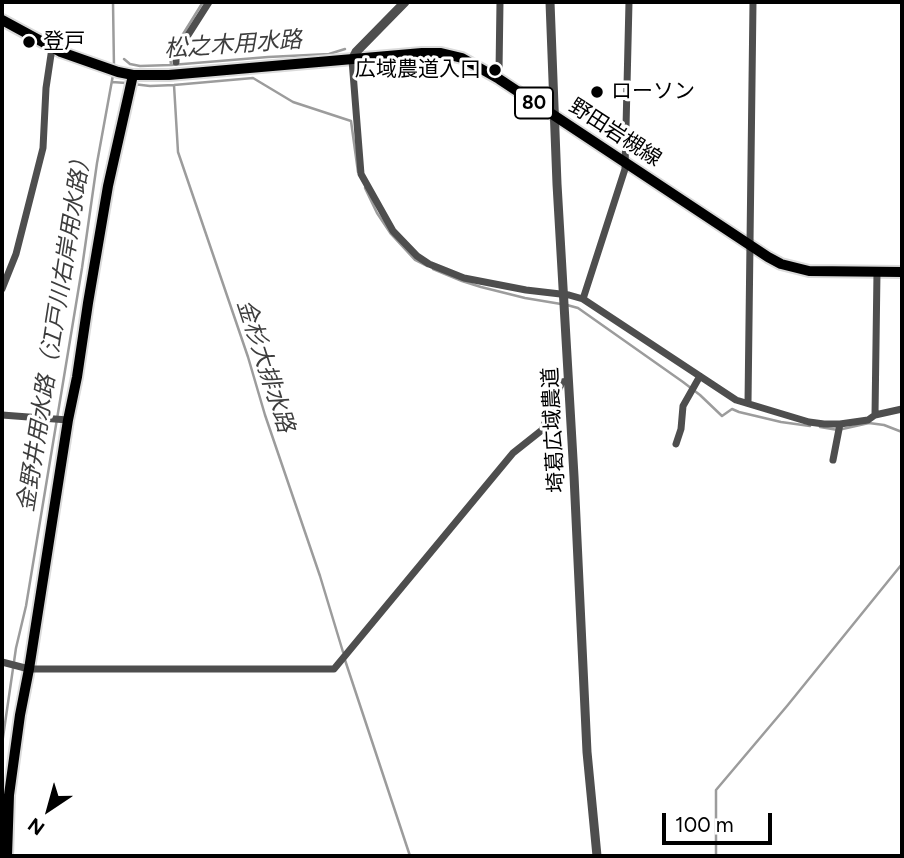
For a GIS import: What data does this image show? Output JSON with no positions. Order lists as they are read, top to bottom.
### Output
{
  "streets": {
    "main road": ["80", "野田岩槻線"],
    "street": ["埼葛広域農道"]
  },
  "crossings": [
    ["野田岩槻線", "埼葛広域農道"]
  ],
  "water": ["松之木用水路", "金野井用水路（江戸川右岸用水路）", "金杉大排水路"],
  "places": ["登戸", "広域農道入口", "ローソン"],
  "scale_bar": "100 m",
  "north": "bottom left"
}
